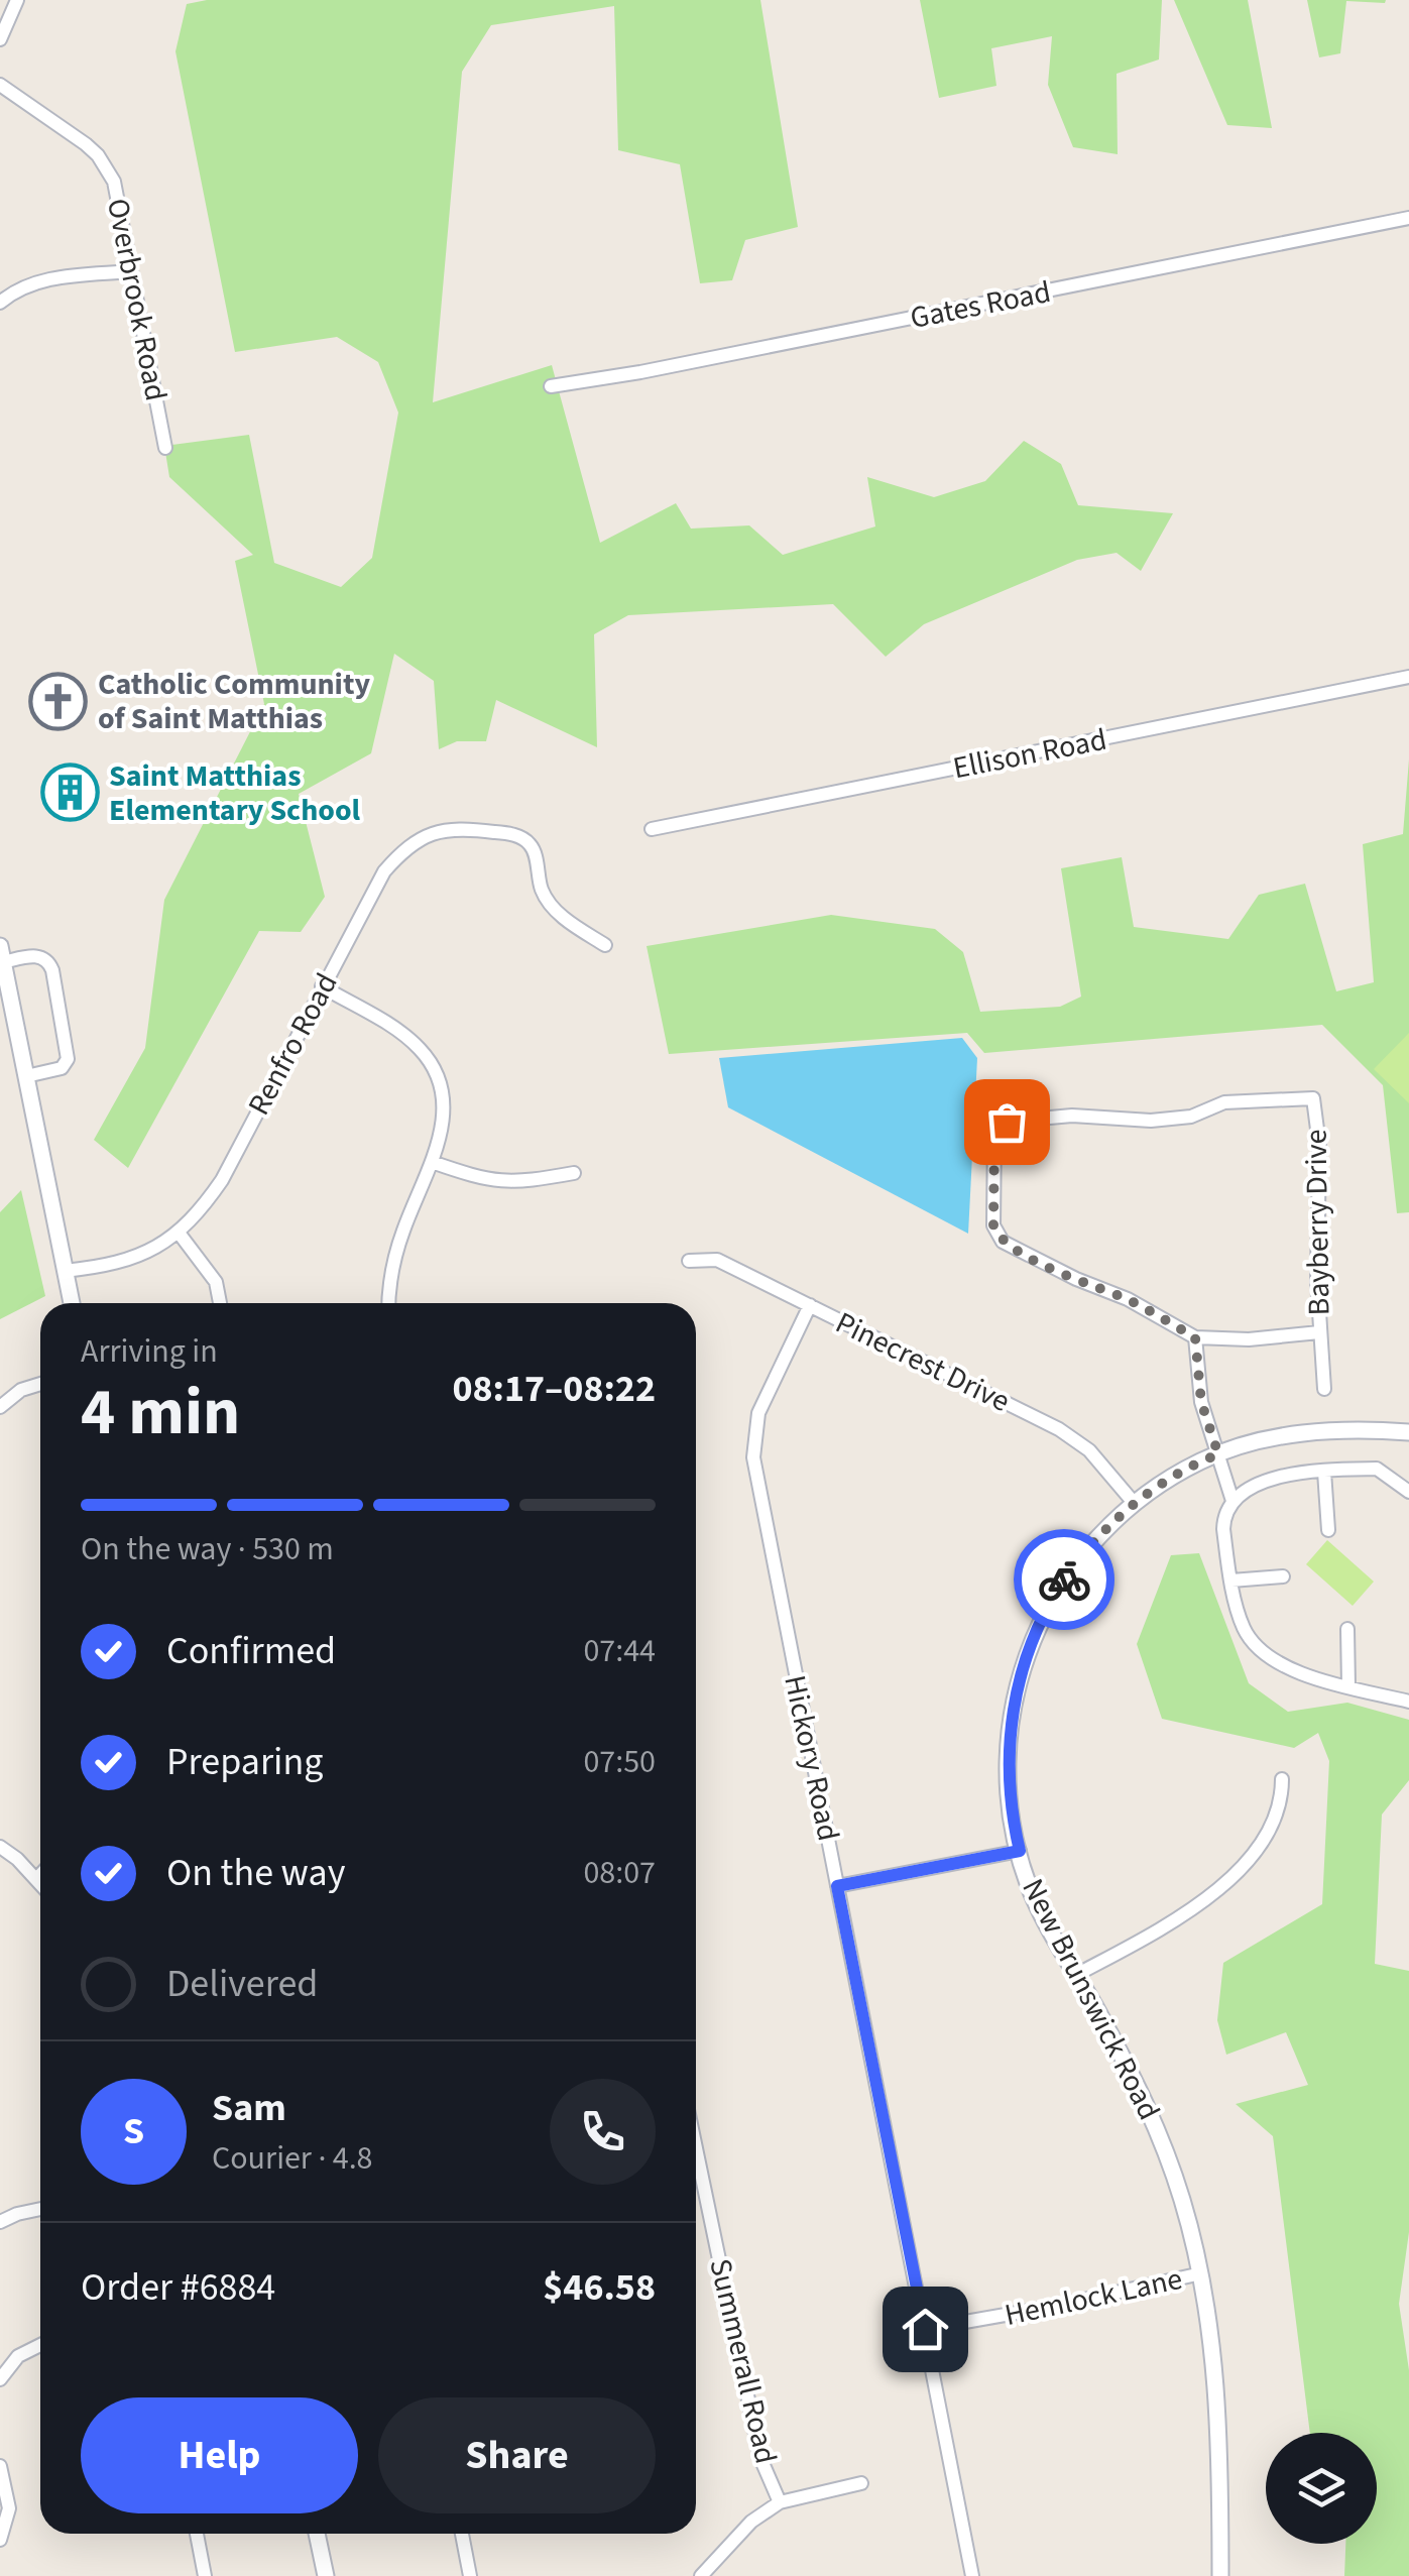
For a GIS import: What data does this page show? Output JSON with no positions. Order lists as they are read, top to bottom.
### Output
{
  "streets": {
    "street": [
      "Overbrook Road",
      "Gates Road",
      "Ellison Road",
      "Renfro Road",
      "Bayberry Drive",
      "Pinecrest Drive",
      "Hickory Road",
      "New Brunswick Road",
      "Hemlock Lane",
      "Summerall Road"
    ]
  },
  "crossings": [
    ["Pinecrest Drive", "Hickory Road"],
    ["Pinecrest Drive", "New Brunswick Road"],
    ["Hickory Road", "Hemlock Lane"],
    ["New Brunswick Road", "Hemlock Lane"]
  ],
  "places": {
    "church": ["Catholic Community of Saint Matthias"],
    "building": ["Saint Matthias Elementary School"]
  },
  "page": {
    "heading": ["4 min", "Arriving in", "08:17–08:22"],
    "panel": [
      "Sam",
      "Courier · 4.8",
      "Order #6884",
      "$46.58"
    ],
    "bar": "On the way · 530 m",
    "list": [
      ["Confirmed", "07:44"],
      ["Preparing", "07:50"],
      ["On the way", "08:07"],
      "Delivered"
    ],
    "round": "S",
    "buttons": ["Help", "Share"]
  }
}
